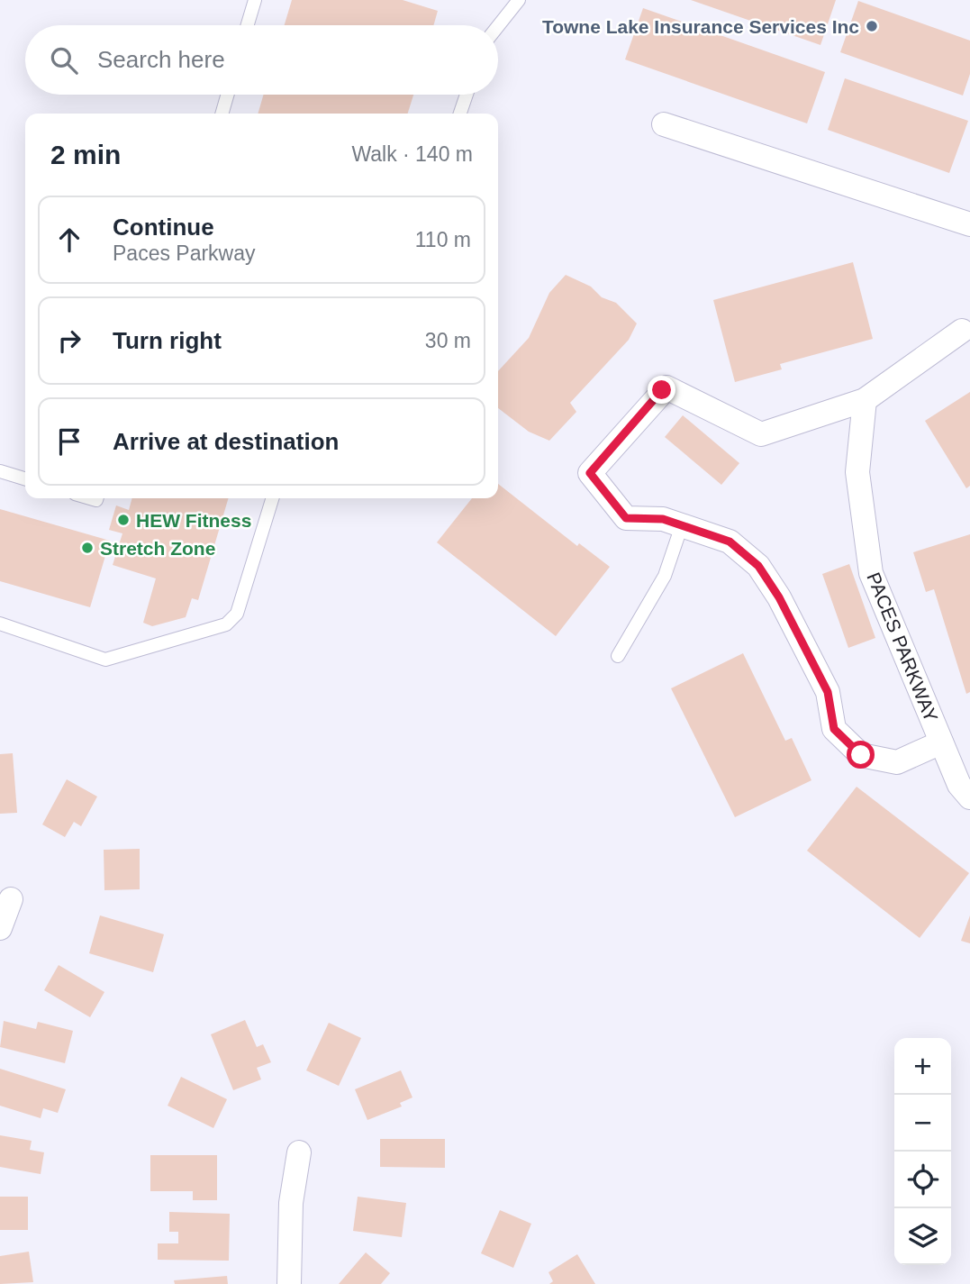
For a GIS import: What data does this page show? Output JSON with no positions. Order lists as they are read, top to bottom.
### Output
{
  "streets": {
    "street": ["PACES PARKWAY"]
  },
  "places": ["Towne Lake Insurance Services Inc", "HEW Fitness", "Stretch Zone"],
  "page": {
    "search": "Search here",
    "heading": ["2 min", "Walk · 140 m"],
    "list": [
      ["Continue", "Paces Parkway", "110 m"],
      ["Turn right", "30 m"],
      "Arrive at destination"
    ],
    "map_buttons": ["+", "−"]
  }
}
